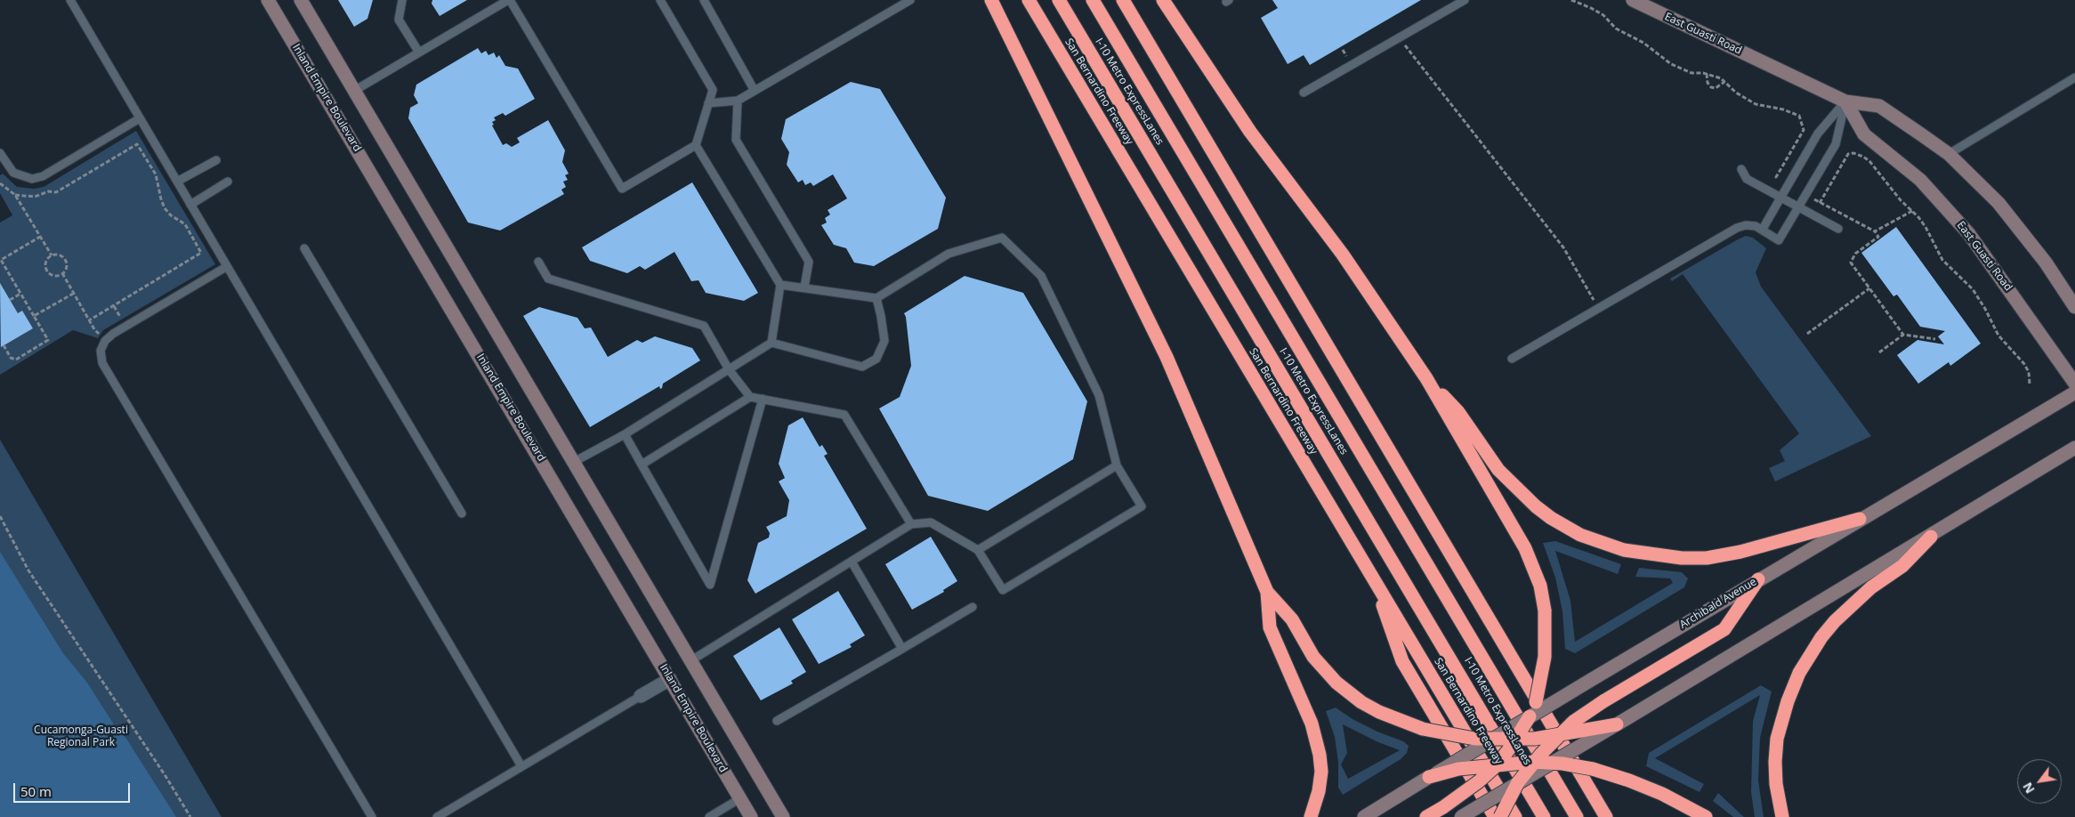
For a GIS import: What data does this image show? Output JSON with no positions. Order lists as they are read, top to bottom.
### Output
{
  "streets": {
    "highway": ["San Bernardino Freeway", "I-10 Metro ExpressLanes"],
    "main road": ["East Guasti Road", "Inland Empire Boulevard", "Archibald Avenue"]
  },
  "parks": ["Cucamonga-Guasti Regional Park"],
  "scale_bar": "50 m",
  "north": "bottom left"
}
